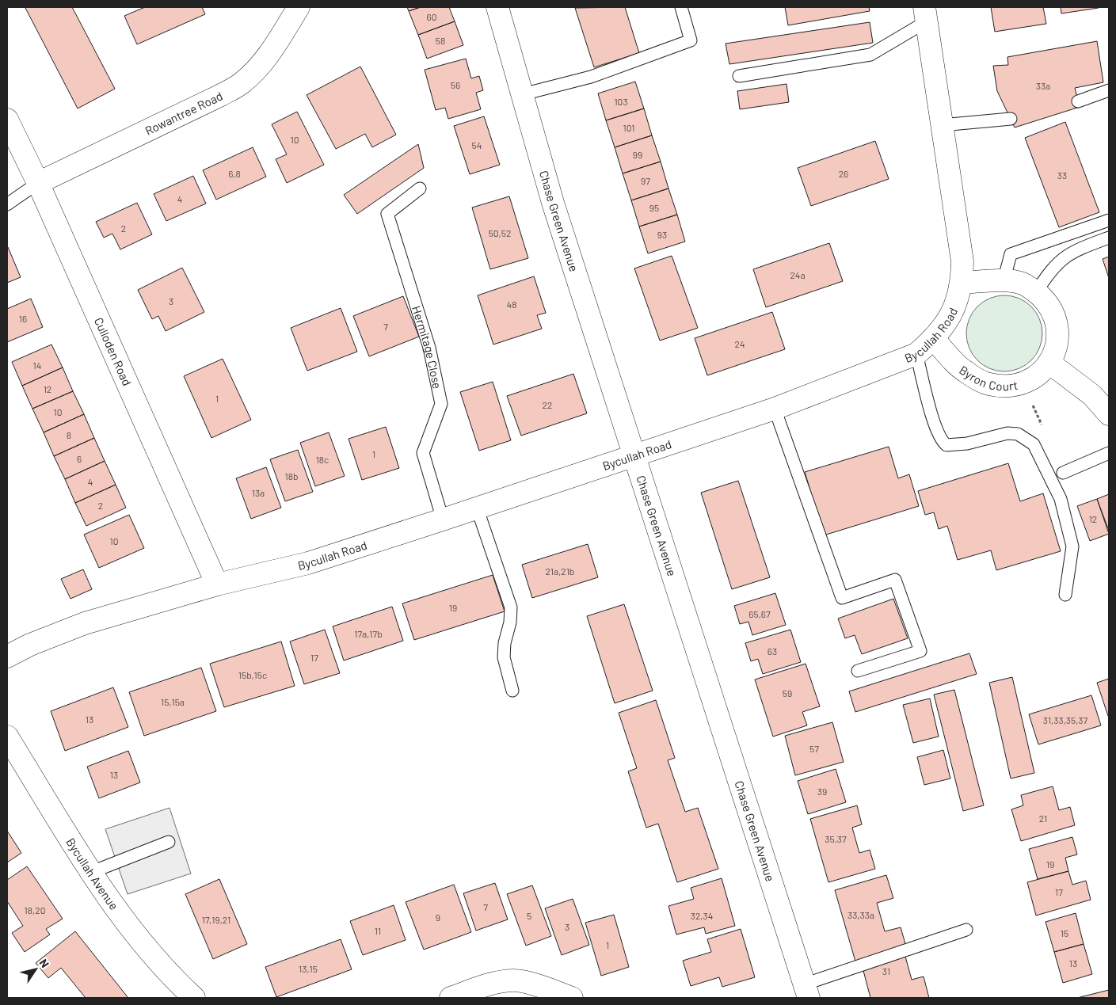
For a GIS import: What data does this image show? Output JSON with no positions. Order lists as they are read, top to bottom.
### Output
{
  "streets": {
    "street": [
      "Rowantree Road",
      "Chase Green Avenue",
      "Bycullah Road",
      "Culloden Road",
      "Byron Court",
      "Bycullah Avenue"
    ],
    "lane": ["Hermitage Close"]
  },
  "crossings": [
    ["Rowantree Road", "Culloden Road"],
    ["Chase Green Avenue", "Bycullah Road"],
    ["Bycullah Road", "Hermitage Close"],
    ["Bycullah Road", "Culloden Road"],
    ["Bycullah Road", "Byron Court"]
  ],
  "house_numbers": [
    "60",
    "58",
    "56",
    "33a",
    "103",
    "101",
    "10",
    "54",
    "99",
    "6,8",
    "26",
    "33",
    "97",
    "4",
    "95",
    "2",
    "50,52",
    "93",
    "24a",
    "3",
    "48",
    "16",
    "7",
    "24",
    "14",
    "12",
    "1",
    "22",
    "10",
    "8",
    "1",
    "6",
    "18c",
    "18b",
    "4",
    "13a",
    "2",
    "12",
    "10",
    "21a,21b",
    "19",
    "65,67",
    "17a,17b",
    "63",
    "17",
    "15b,15c",
    "59",
    "15,15a",
    "13",
    "31,33,35,37",
    "57",
    "13",
    "39",
    "21",
    "35,37",
    "19",
    "17",
    "7",
    "18,20",
    "33,33a",
    "5",
    "32,34",
    "9",
    "17,19,21",
    "3",
    "11",
    "15",
    "1",
    "13",
    "13,15",
    "31"
  ],
  "north": "top right"
}
